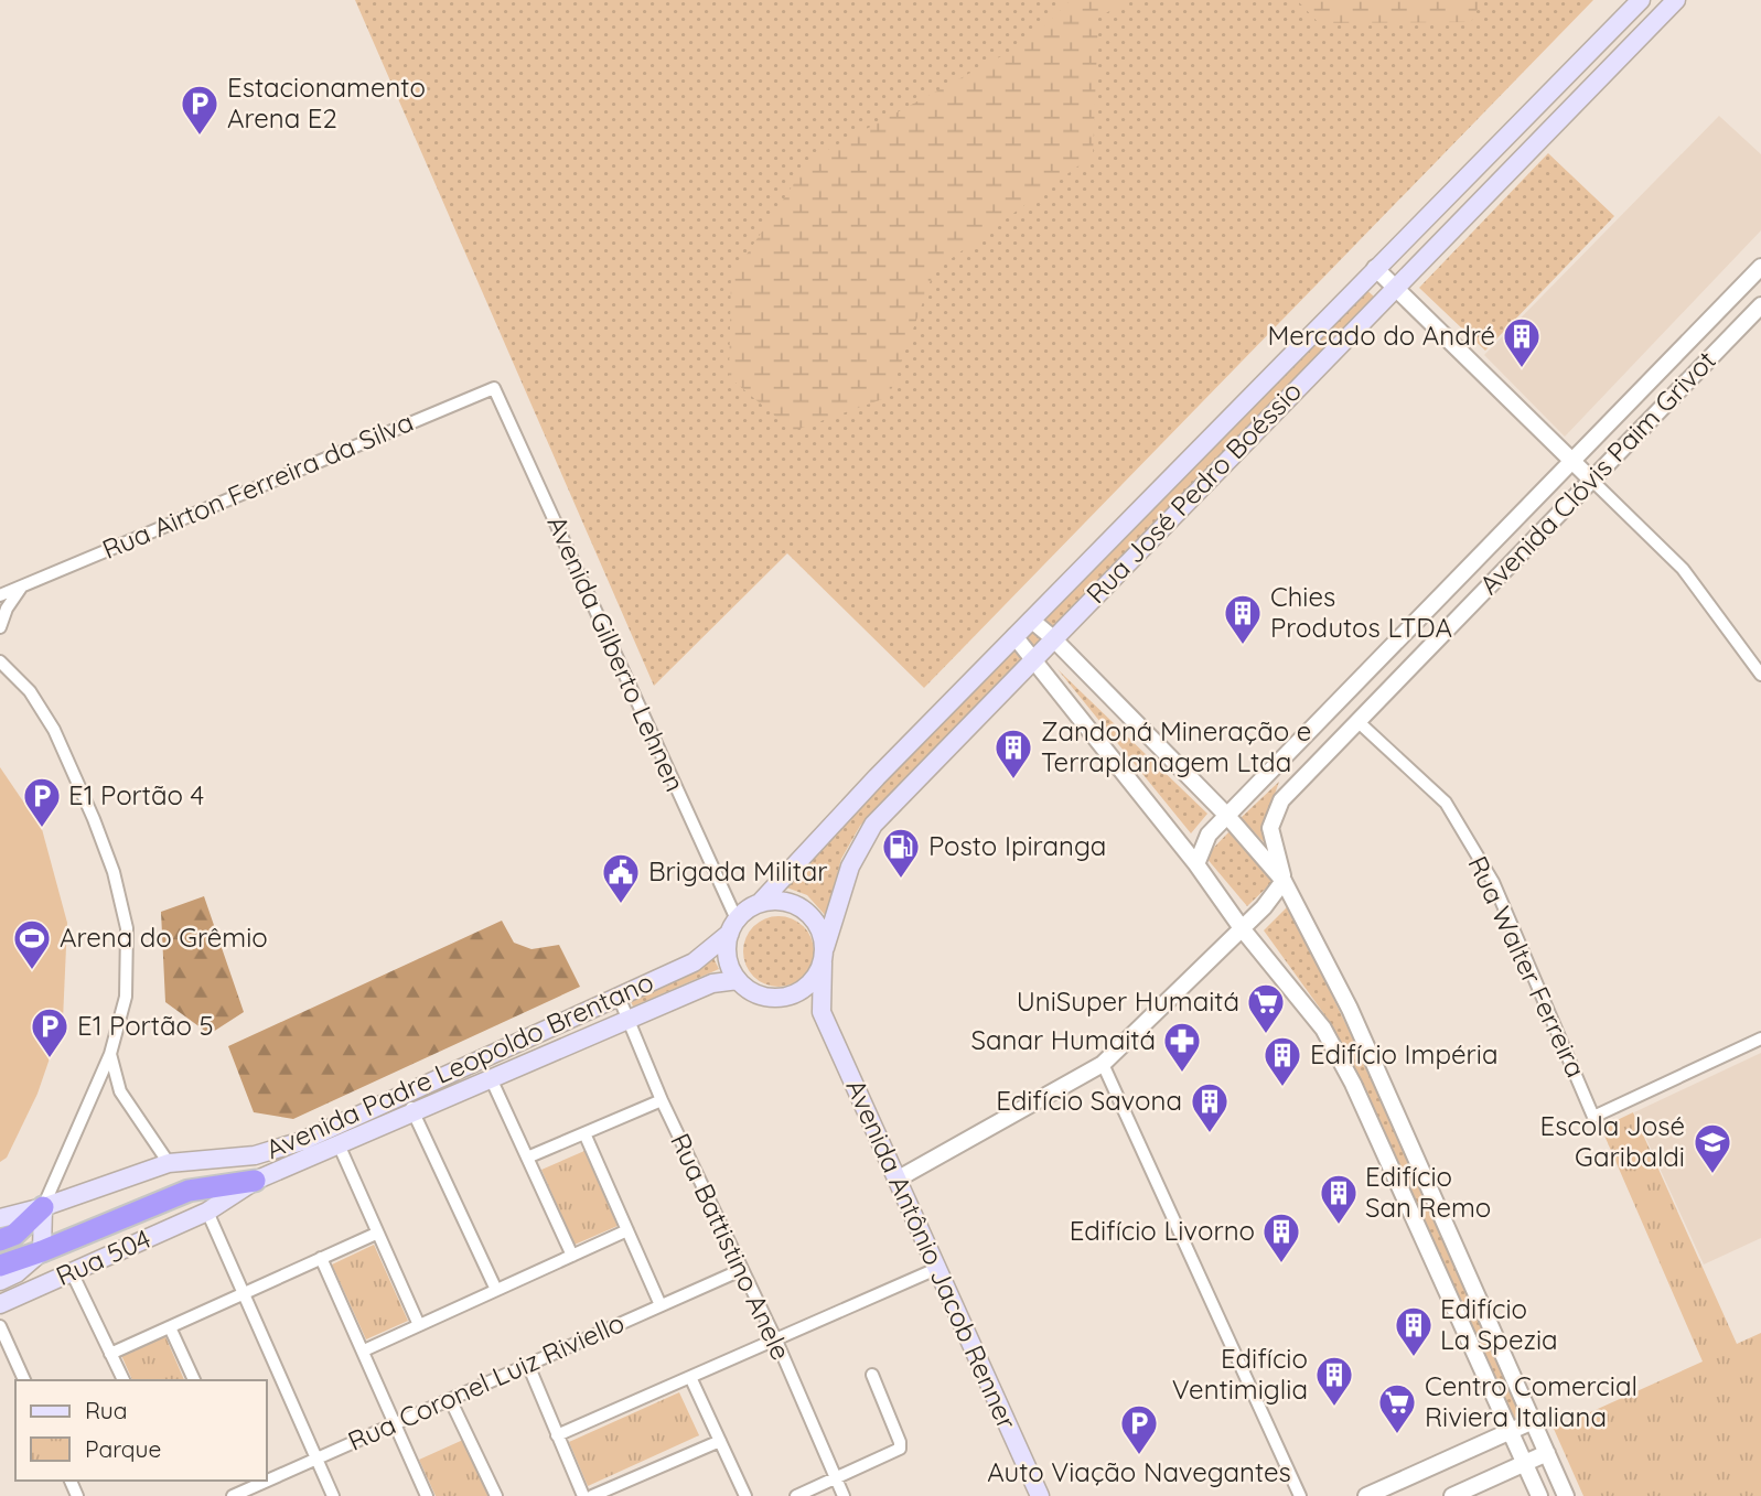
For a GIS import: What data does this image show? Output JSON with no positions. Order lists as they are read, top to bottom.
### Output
{
  "streets": {
    "main road": [
      "Rua José Pedro Boéssio",
      "Avenida Padre Leopoldo Brentano",
      "Avenida Antônio Jacob Renner",
      "Rua 504"
    ],
    "street": [
      "Avenida Clóvis Paim Grivot",
      "Rua Airton Ferreira da Silva",
      "Avenida Gilberto Lehnen",
      "Rua Walter Ferreira",
      "Rua Battistino Anele",
      "Rua Coronel Luiz Riviello"
    ]
  },
  "crossings": [
    ["Avenida Clóvis Paim Grivot", "Rua Walter Ferreira"],
    ["Rua Airton Ferreira da Silva", "Avenida Gilberto Lehnen"],
    ["Rua José Pedro Boéssio", "Avenida Gilberto Lehnen"],
    ["Rua José Pedro Boéssio", "Avenida Padre Leopoldo Brentano"],
    ["Rua José Pedro Boéssio", "Avenida Antônio Jacob Renner"],
    ["Avenida Gilberto Lehnen", "Avenida Padre Leopoldo Brentano"],
    ["Avenida Gilberto Lehnen", "Avenida Antônio Jacob Renner"],
    ["Avenida Padre Leopoldo Brentano", "Rua Battistino Anele"],
    ["Avenida Padre Leopoldo Brentano", "Avenida Antônio Jacob Renner"],
    ["Avenida Padre Leopoldo Brentano", "Rua 504"],
    ["Rua Battistino Anele", "Rua Coronel Luiz Riviello"]
  ],
  "places": {
    "parking": [
      "Estacionamento Arena E2",
      "E1 Portão 4",
      "E1 Portão 5",
      "Auto Viação Navegantes"
    ],
    "building": [
      "Mercado do André",
      "Chies Produtos LTDA",
      "Zandoná Mineração e Terraplanagem Ltda",
      "Edifício Impéria",
      "Edifício Savona",
      "Edifício San Remo",
      "Edifício Livorno",
      "Edifício La Spezia",
      "Edifício Ventimiglia"
    ],
    "fuel station": ["Posto Ipiranga"],
    "public building": ["Brigada Militar"],
    "sports": ["Arena do Grêmio"],
    "supermarket": ["UniSuper Humaitá", "Centro Comercial Riviera Italiana"],
    "pharmacy": ["Sanar Humaitá"],
    "school or university": ["Escola José Garibaldi"]
  },
  "legend": ["Rua", "Parque"]
}
